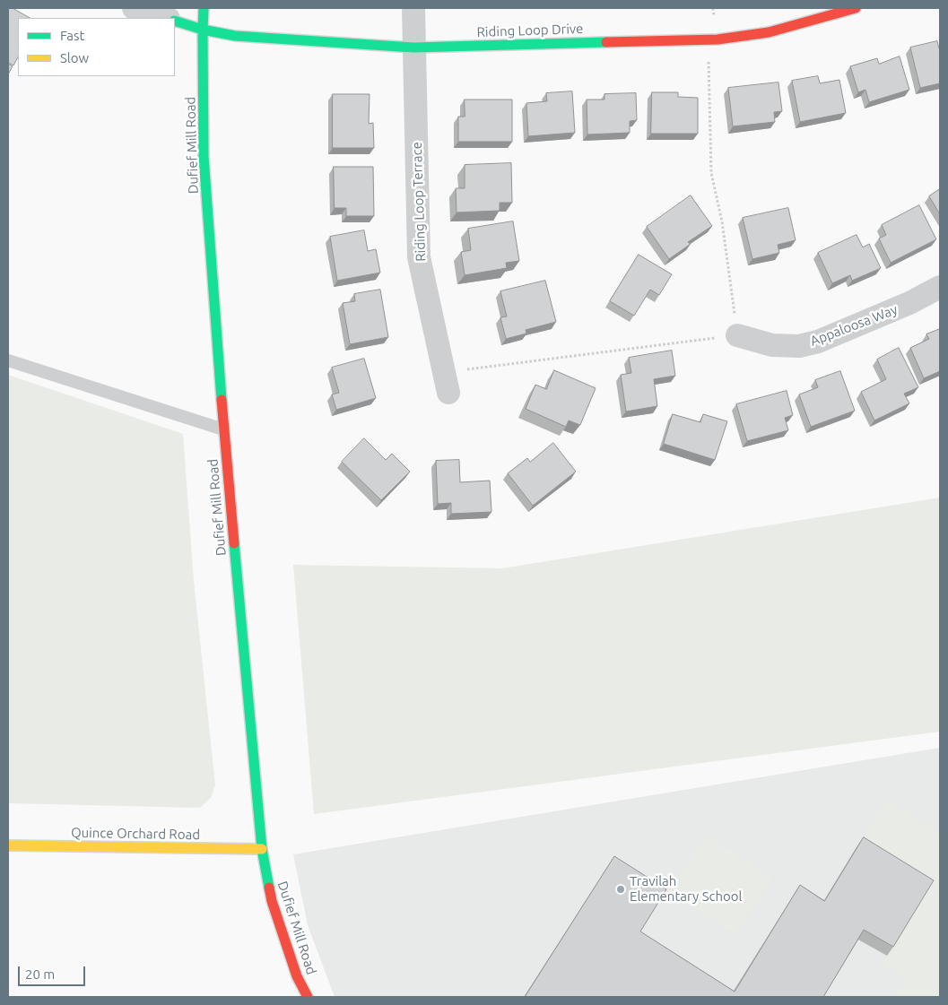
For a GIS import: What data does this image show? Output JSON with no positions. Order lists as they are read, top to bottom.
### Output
{
  "streets": {
    "main road": ["Riding Loop Drive", "Dufief Mill Road", "Quince Orchard Road"],
    "street": ["Riding Loop Terrace", "Appaloosa Way"]
  },
  "crossings": [
    ["Riding Loop Drive", "Dufief Mill Road"],
    ["Riding Loop Drive", "Riding Loop Terrace"],
    ["Dufief Mill Road", "Quince Orchard Road"]
  ],
  "places": ["Travilah Elementary School"],
  "legend": ["Fast", "Slow"],
  "scale_bar": "20 m"
}
